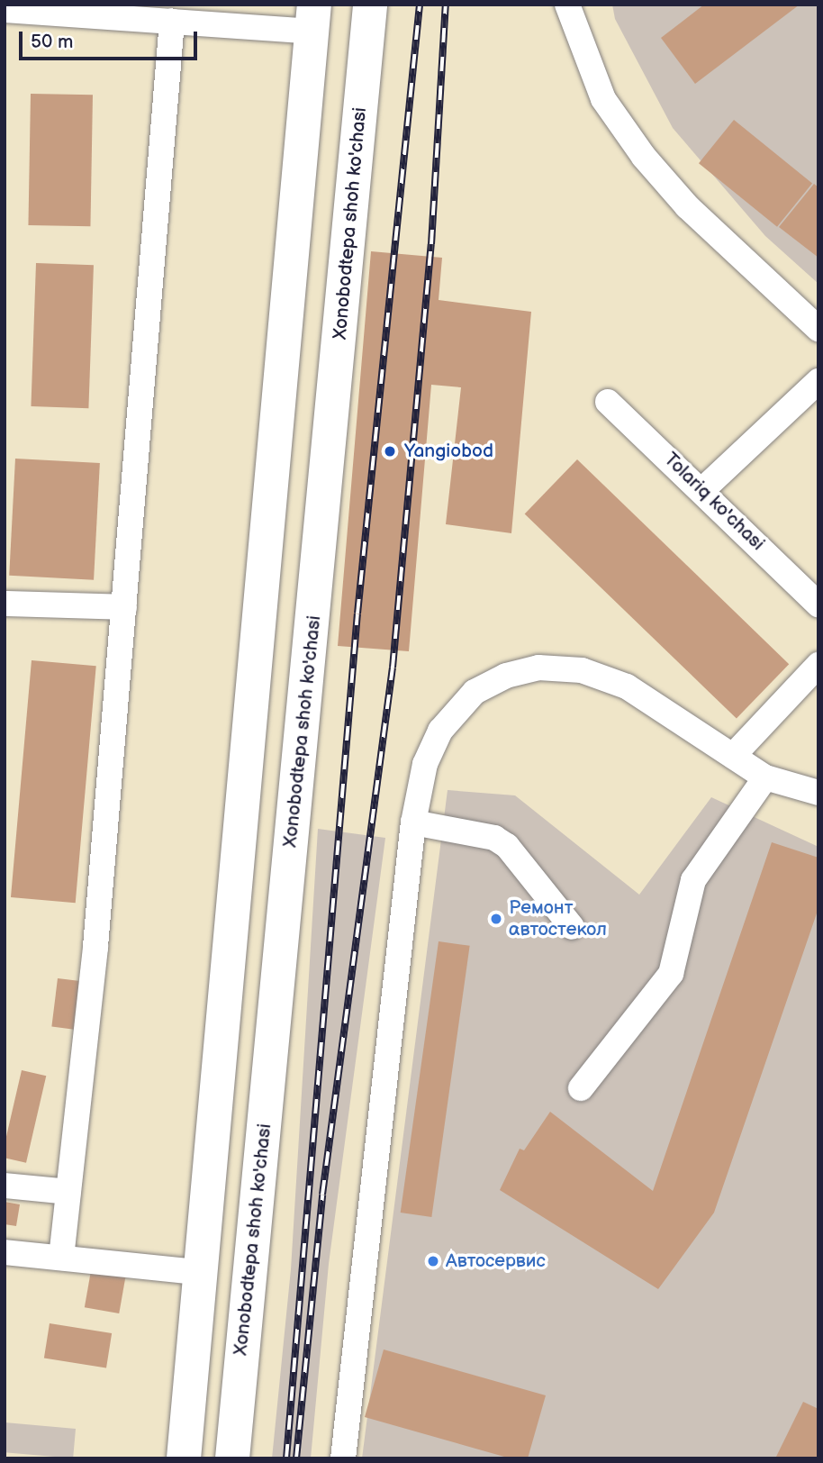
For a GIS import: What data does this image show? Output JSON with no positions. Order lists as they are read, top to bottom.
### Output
{
  "streets": {
    "highway": ["Xonobodtepa shoh ko'chasi"],
    "street": ["Tolariq ko'chasi"]
  },
  "places": ["Yangiobod", "Ремонт автостекол", "Автосервис"],
  "scale_bar": "50 m"
}
